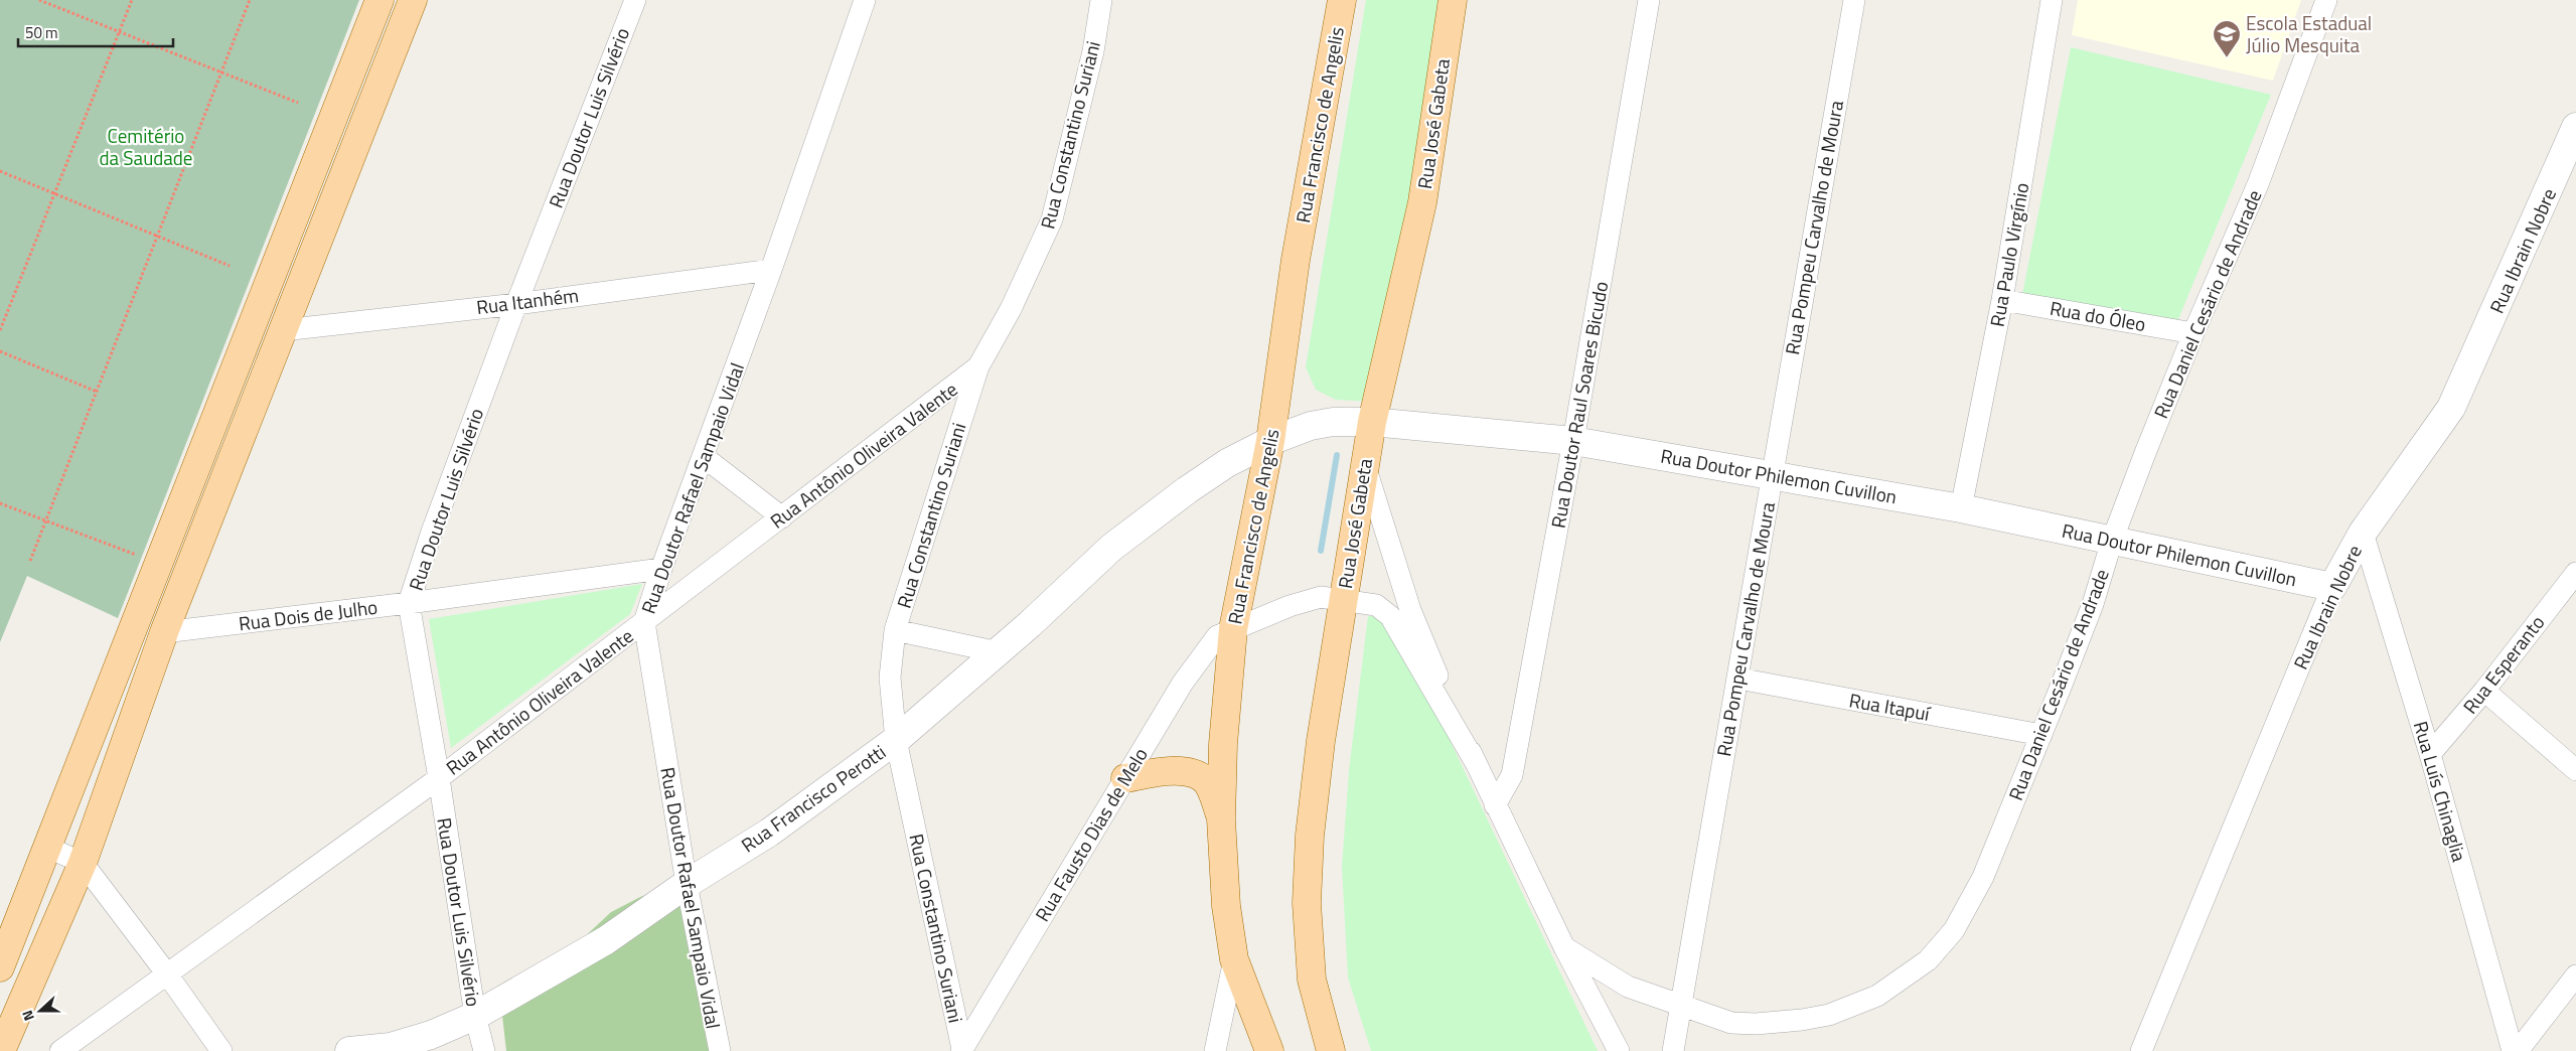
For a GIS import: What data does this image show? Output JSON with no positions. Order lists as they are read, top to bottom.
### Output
{
  "streets": {
    "main road": ["Rua José Gabeta", "Rua Francisco de Angelis"],
    "street": [
      "Rua Doutor Luis Silvério",
      "Rua Constantino Suriani",
      "Rua Pompeu Carvalho de Moura",
      "Rua Ibrain Nobre",
      "Rua Paulo Virgínio",
      "Rua Itanhém",
      "Rua Daniel Cesário de Andrade",
      "Rua do Óleo",
      "Rua Doutor Raul Soares Bicudo",
      "Rua Antônio Oliveira Valente",
      "Rua Doutor Philemon Cuvillon",
      "Rua Doutor Rafael Sampaio Vidal",
      "Rua Dois de Julho",
      "Rua Esperanto",
      "Rua Itapuí",
      "Rua Luís Chinaglia",
      "Rua Francisco Perotti",
      "Rua Fausto Dias de Melo"
    ]
  },
  "crossings": [
    ["Rua Doutor Luis Silvério", "Rua Itanhém"],
    ["Rua Doutor Luis Silvério", "Rua Antônio Oliveira Valente"],
    ["Rua Doutor Luis Silvério", "Rua Dois de Julho"],
    ["Rua Doutor Luis Silvério", "Rua Francisco Perotti"],
    ["Rua José Gabeta", "Rua Doutor Philemon Cuvillon"],
    ["Rua José Gabeta", "Rua Fausto Dias de Melo"],
    ["Rua Francisco de Angelis", "Rua Doutor Philemon Cuvillon"],
    ["Rua Francisco de Angelis", "Rua Fausto Dias de Melo"],
    ["Rua Constantino Suriani", "Rua Antônio Oliveira Valente"],
    ["Rua Constantino Suriani", "Rua Francisco Perotti"],
    ["Rua Constantino Suriani", "Rua Fausto Dias de Melo"],
    ["Rua Pompeu Carvalho de Moura", "Rua Daniel Cesário de Andrade"],
    ["Rua Pompeu Carvalho de Moura", "Rua Doutor Philemon Cuvillon"],
    ["Rua Pompeu Carvalho de Moura", "Rua Itapuí"],
    ["Rua Ibrain Nobre", "Rua Doutor Philemon Cuvillon"],
    ["Rua Ibrain Nobre", "Rua Luís Chinaglia"],
    ["Rua Paulo Virgínio", "Rua do Óleo"],
    ["Rua Paulo Virgínio", "Rua Doutor Philemon Cuvillon"],
    ["Rua Itanhém", "Rua Doutor Rafael Sampaio Vidal"],
    ["Rua Daniel Cesário de Andrade", "Rua do Óleo"],
    ["Rua Daniel Cesário de Andrade", "Rua Doutor Philemon Cuvillon"],
    ["Rua Daniel Cesário de Andrade", "Rua Itapuí"],
    ["Rua Doutor Raul Soares Bicudo", "Rua Doutor Philemon Cuvillon"],
    ["Rua Antônio Oliveira Valente", "Rua Doutor Rafael Sampaio Vidal"],
    ["Rua Doutor Philemon Cuvillon", "Rua Francisco Perotti"],
    ["Rua Doutor Rafael Sampaio Vidal", "Rua Dois de Julho"],
    ["Rua Doutor Rafael Sampaio Vidal", "Rua Francisco Perotti"],
    ["Rua Esperanto", "Rua Luís Chinaglia"]
  ],
  "parks": ["Cemitério da Saudade"],
  "places": {
    "school or university": ["Escola Estadual Júlio Mesquita"]
  },
  "scale_bar": "50 m",
  "north": "left"
}
